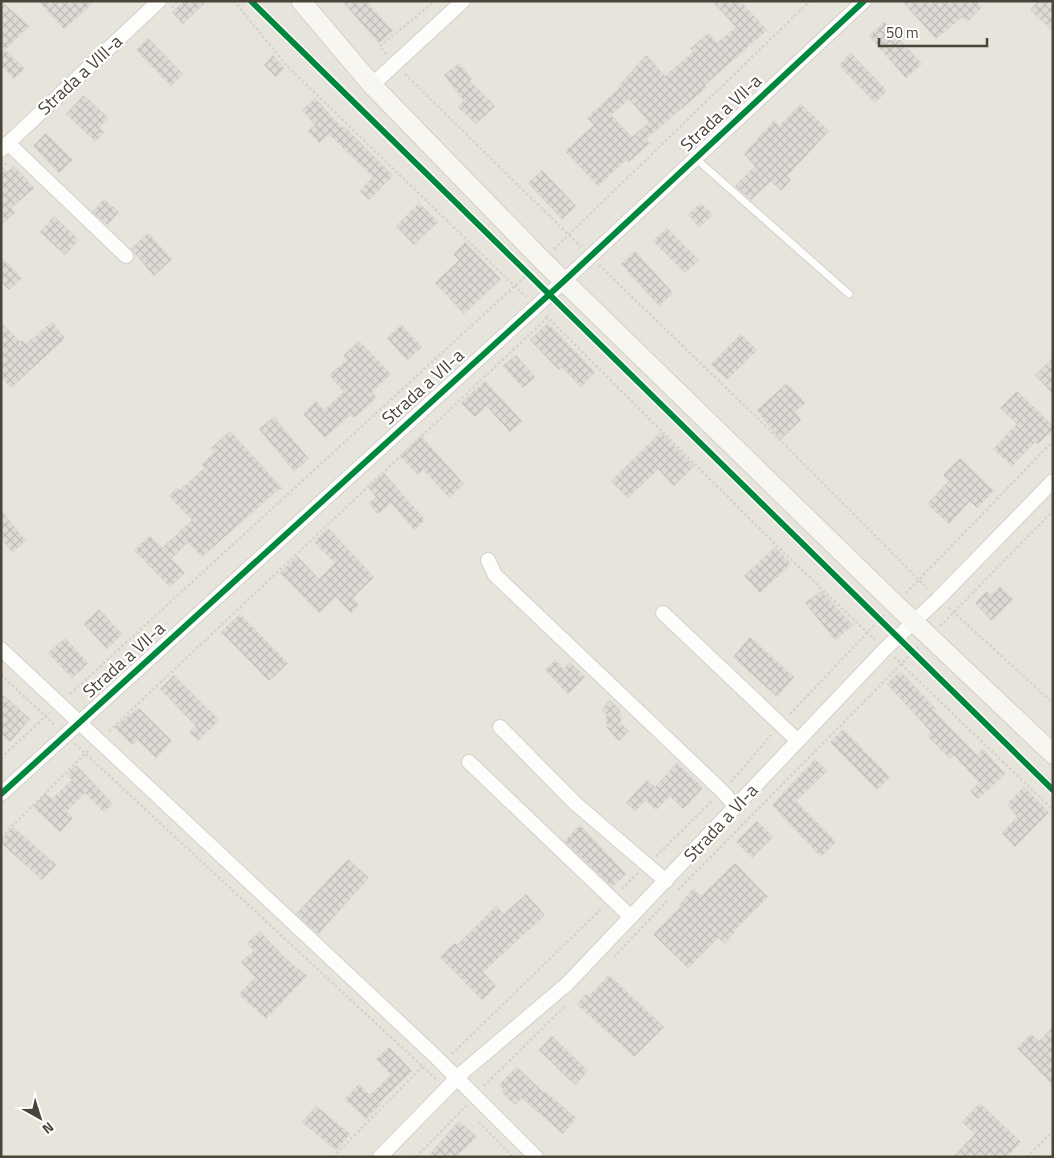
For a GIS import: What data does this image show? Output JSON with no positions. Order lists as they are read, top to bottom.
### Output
{
  "streets": {
    "street": ["Strada a VIII-a", "Strada a VII-a", "Strada a VI-a"]
  },
  "scale_bar": "50 m",
  "north": "bottom right"
}
